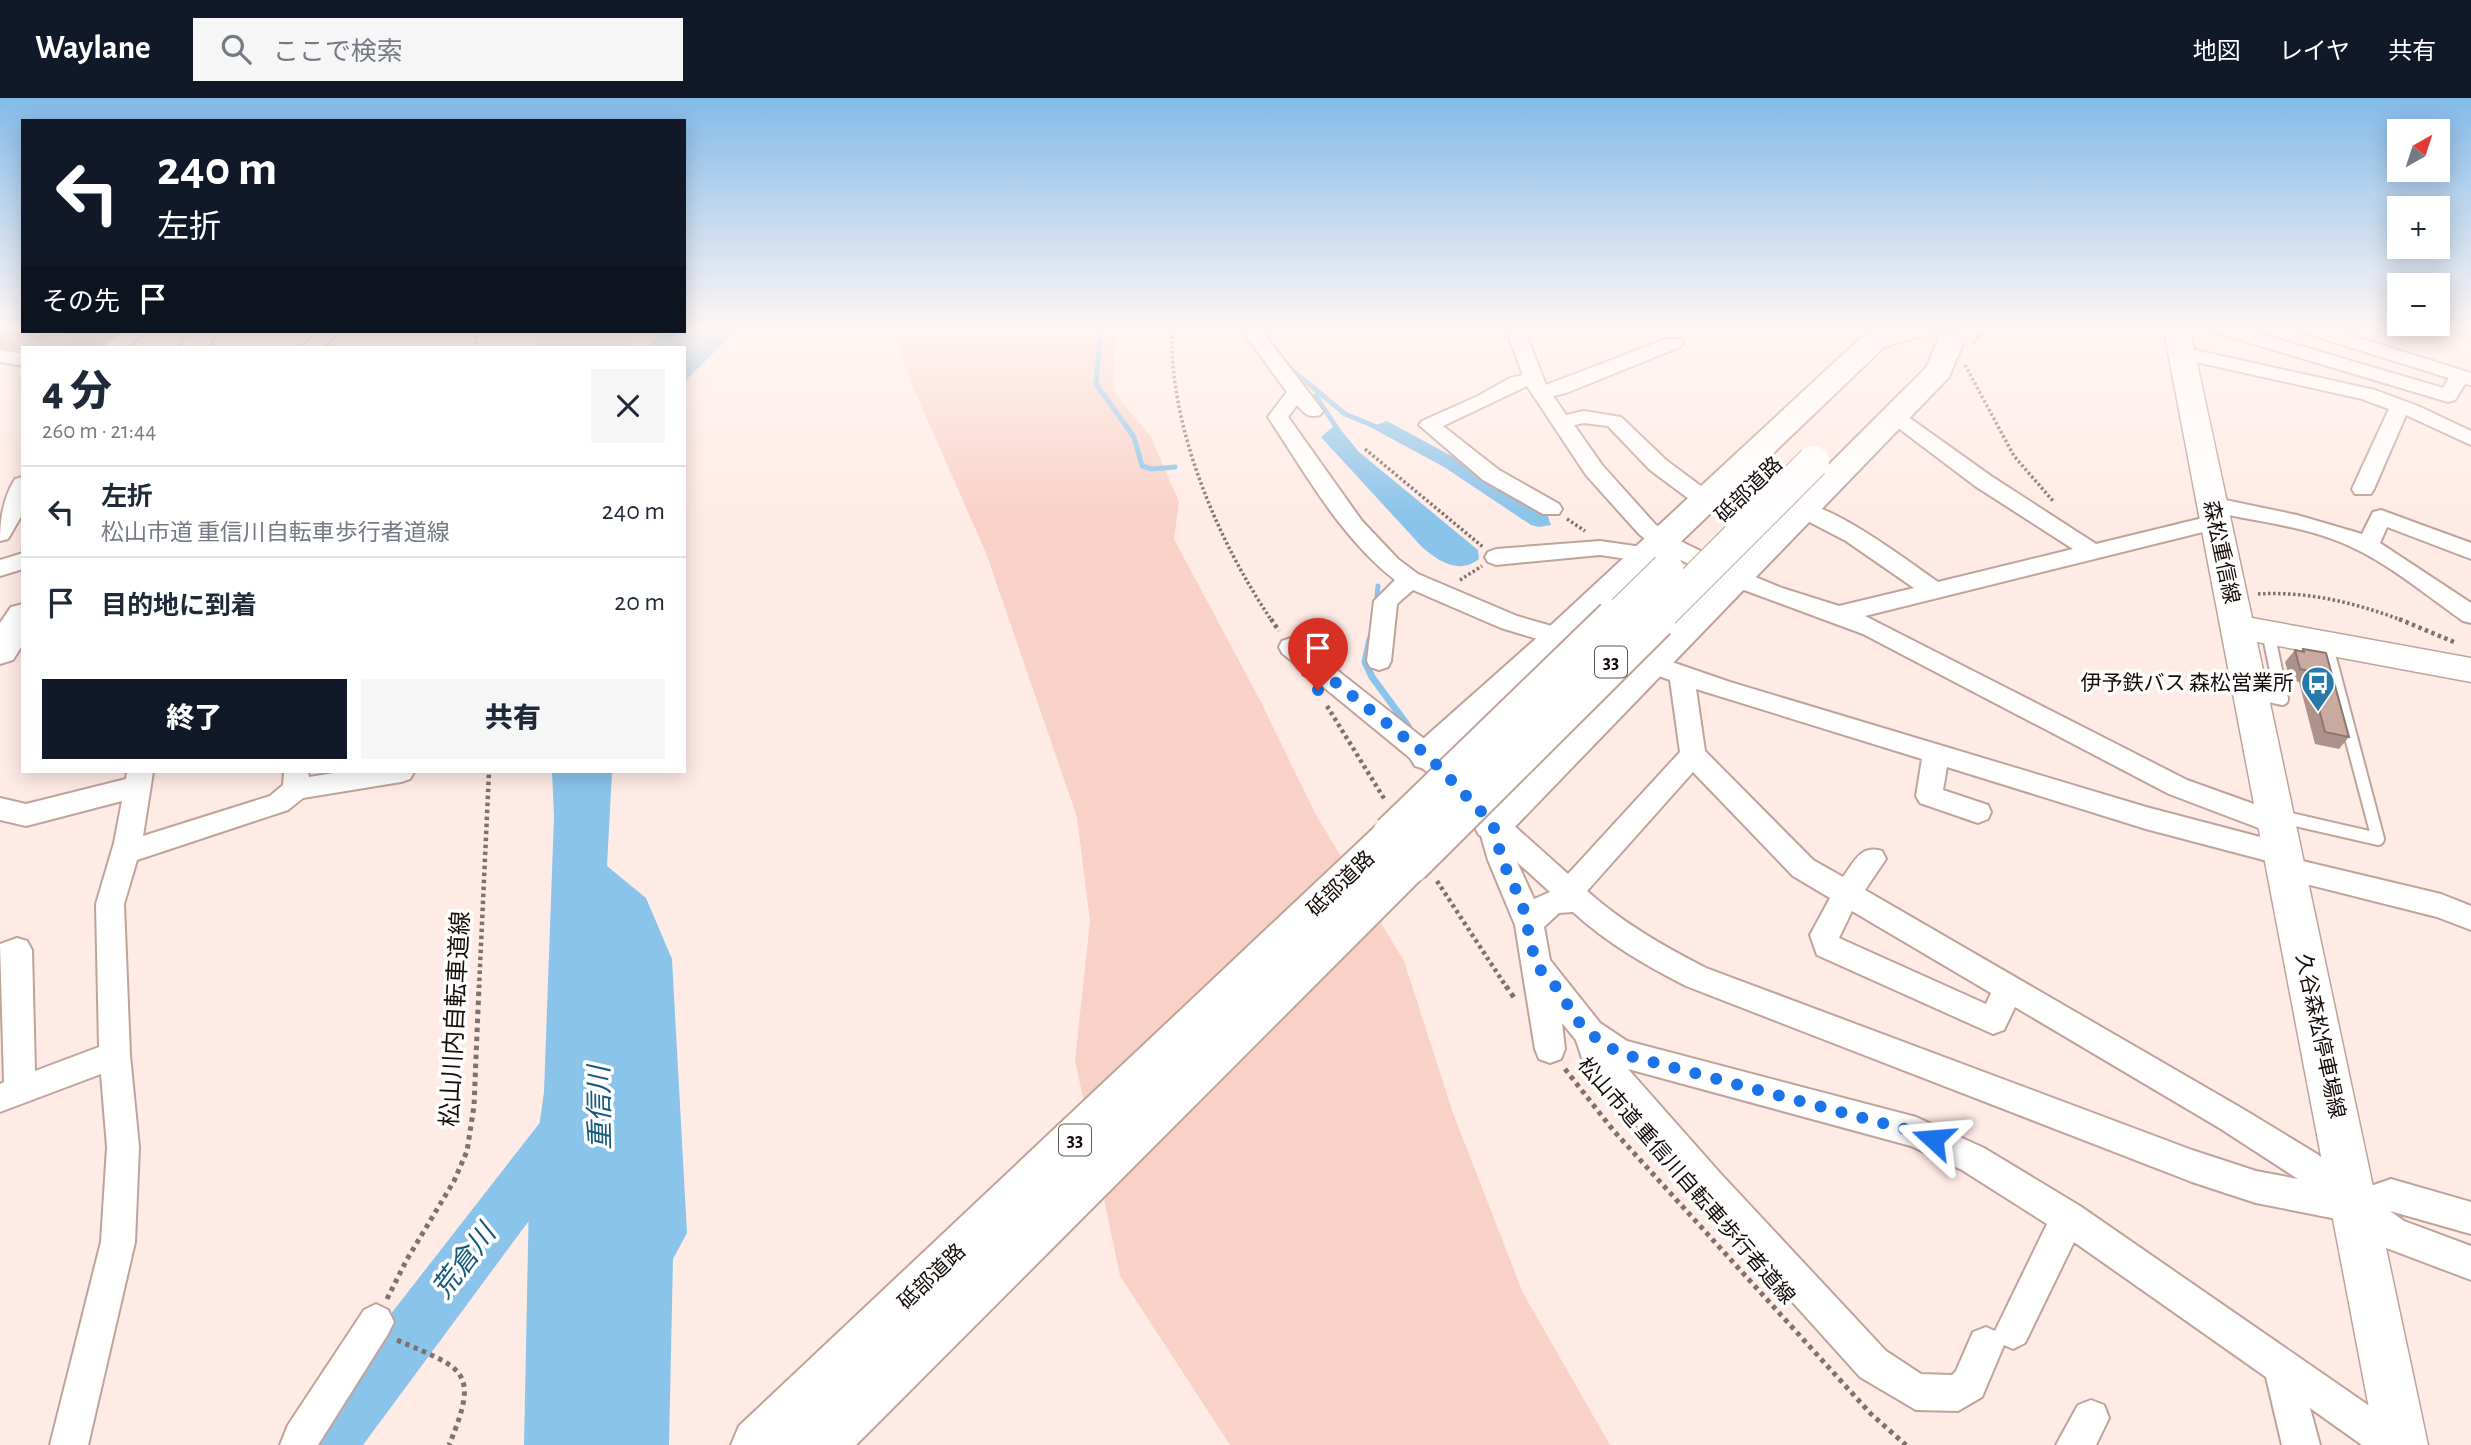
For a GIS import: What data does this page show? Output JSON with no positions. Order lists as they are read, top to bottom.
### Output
{
  "streets": {
    "main road": [
      "砥部道路",
      "森松重信線",
      "33",
      "久谷森松停車場線"
    ],
    "path": ["松山川内自転車道線", "松山市道 重信川自転車歩行者道線"]
  },
  "crossings": [
    ["森松重信線", "久谷森松停車場線"]
  ],
  "water": ["重信川", "荒倉川"],
  "places": {
    "bus stop": ["伊予鉄バス 森松営業所"]
  },
  "north": "top right",
  "page": {
    "header": "Waylane",
    "search": "ここで検索",
    "nav": ["地図", "レイヤ", "共有"],
    "map_buttons": ["+", "−"],
    "turn": ["240 m", "左折"],
    "then": "その先",
    "heading": ["4 分", "260 m · 21:44"],
    "list": [
      {
        "name": "左折",
        "note": "松山市道 重信川自転車歩行者道線",
        "value": "240 m"
      },
      {
        "name": "目的地に到着",
        "value": "20 m"
      }
    ],
    "buttons": ["終了", "共有"]
  }
}
